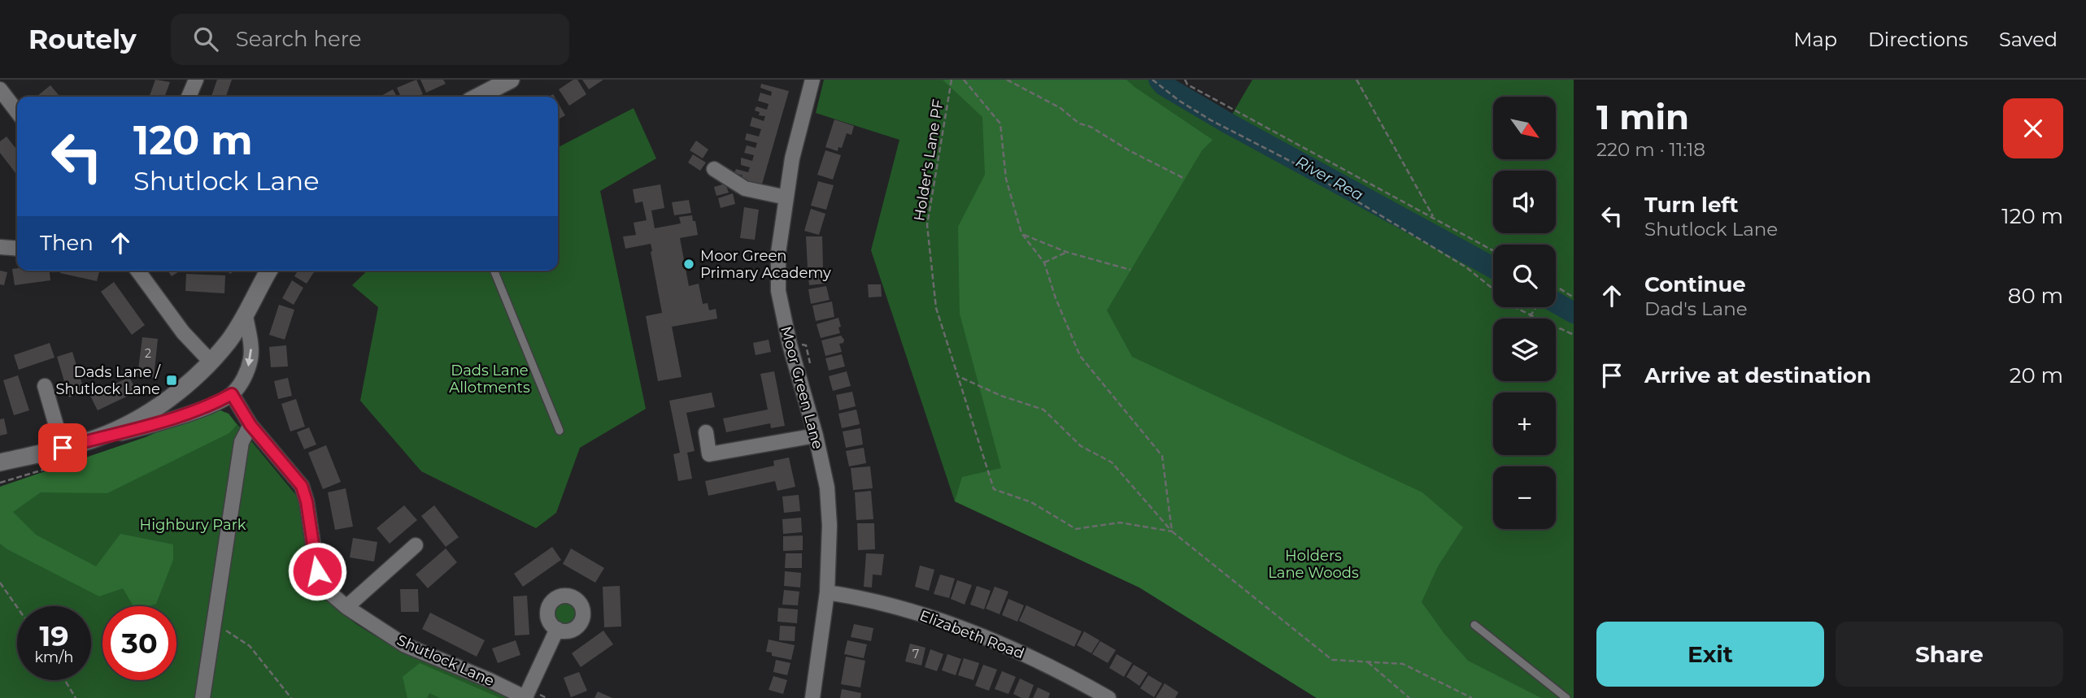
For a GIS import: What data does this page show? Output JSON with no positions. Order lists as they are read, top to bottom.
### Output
{
  "streets": {
    "street": ["Moor Green Lane", "Elizabeth Road", "Shutlock Lane"],
    "path": ["Holder's Lane PF"]
  },
  "crossings": [
    ["Moor Green Lane", "Elizabeth Road"]
  ],
  "water": ["River Rea"],
  "parks": ["Dads Lane Allotments", "Highbury Park", "Holders Lane Woods"],
  "places": {
    "other": ["Moor Green Primary Academy"],
    "transit": ["Dads Lane / Shutlock Lane"]
  },
  "house_numbers": ["2", "7"],
  "north": "bottom right",
  "page": {
    "header": "Routely",
    "search": "Search here",
    "nav": ["Map", "Directions", "Saved"],
    "heading": ["1 min", "220 m · 11:18"],
    "map_buttons": ["+", "−"],
    "turn": ["120 m", "Shutlock Lane"],
    "list": [
      {
        "name": "Turn left",
        "note": "Shutlock Lane",
        "value": "120 m"
      },
      {
        "name": "Continue",
        "note": "Dad's Lane",
        "value": "80 m"
      },
      {
        "name": "Arrive at destination",
        "value": "20 m"
      }
    ],
    "then": "Then",
    "speed": "19 km/h",
    "limit": "30",
    "buttons": ["Exit", "Share"]
  }
}
